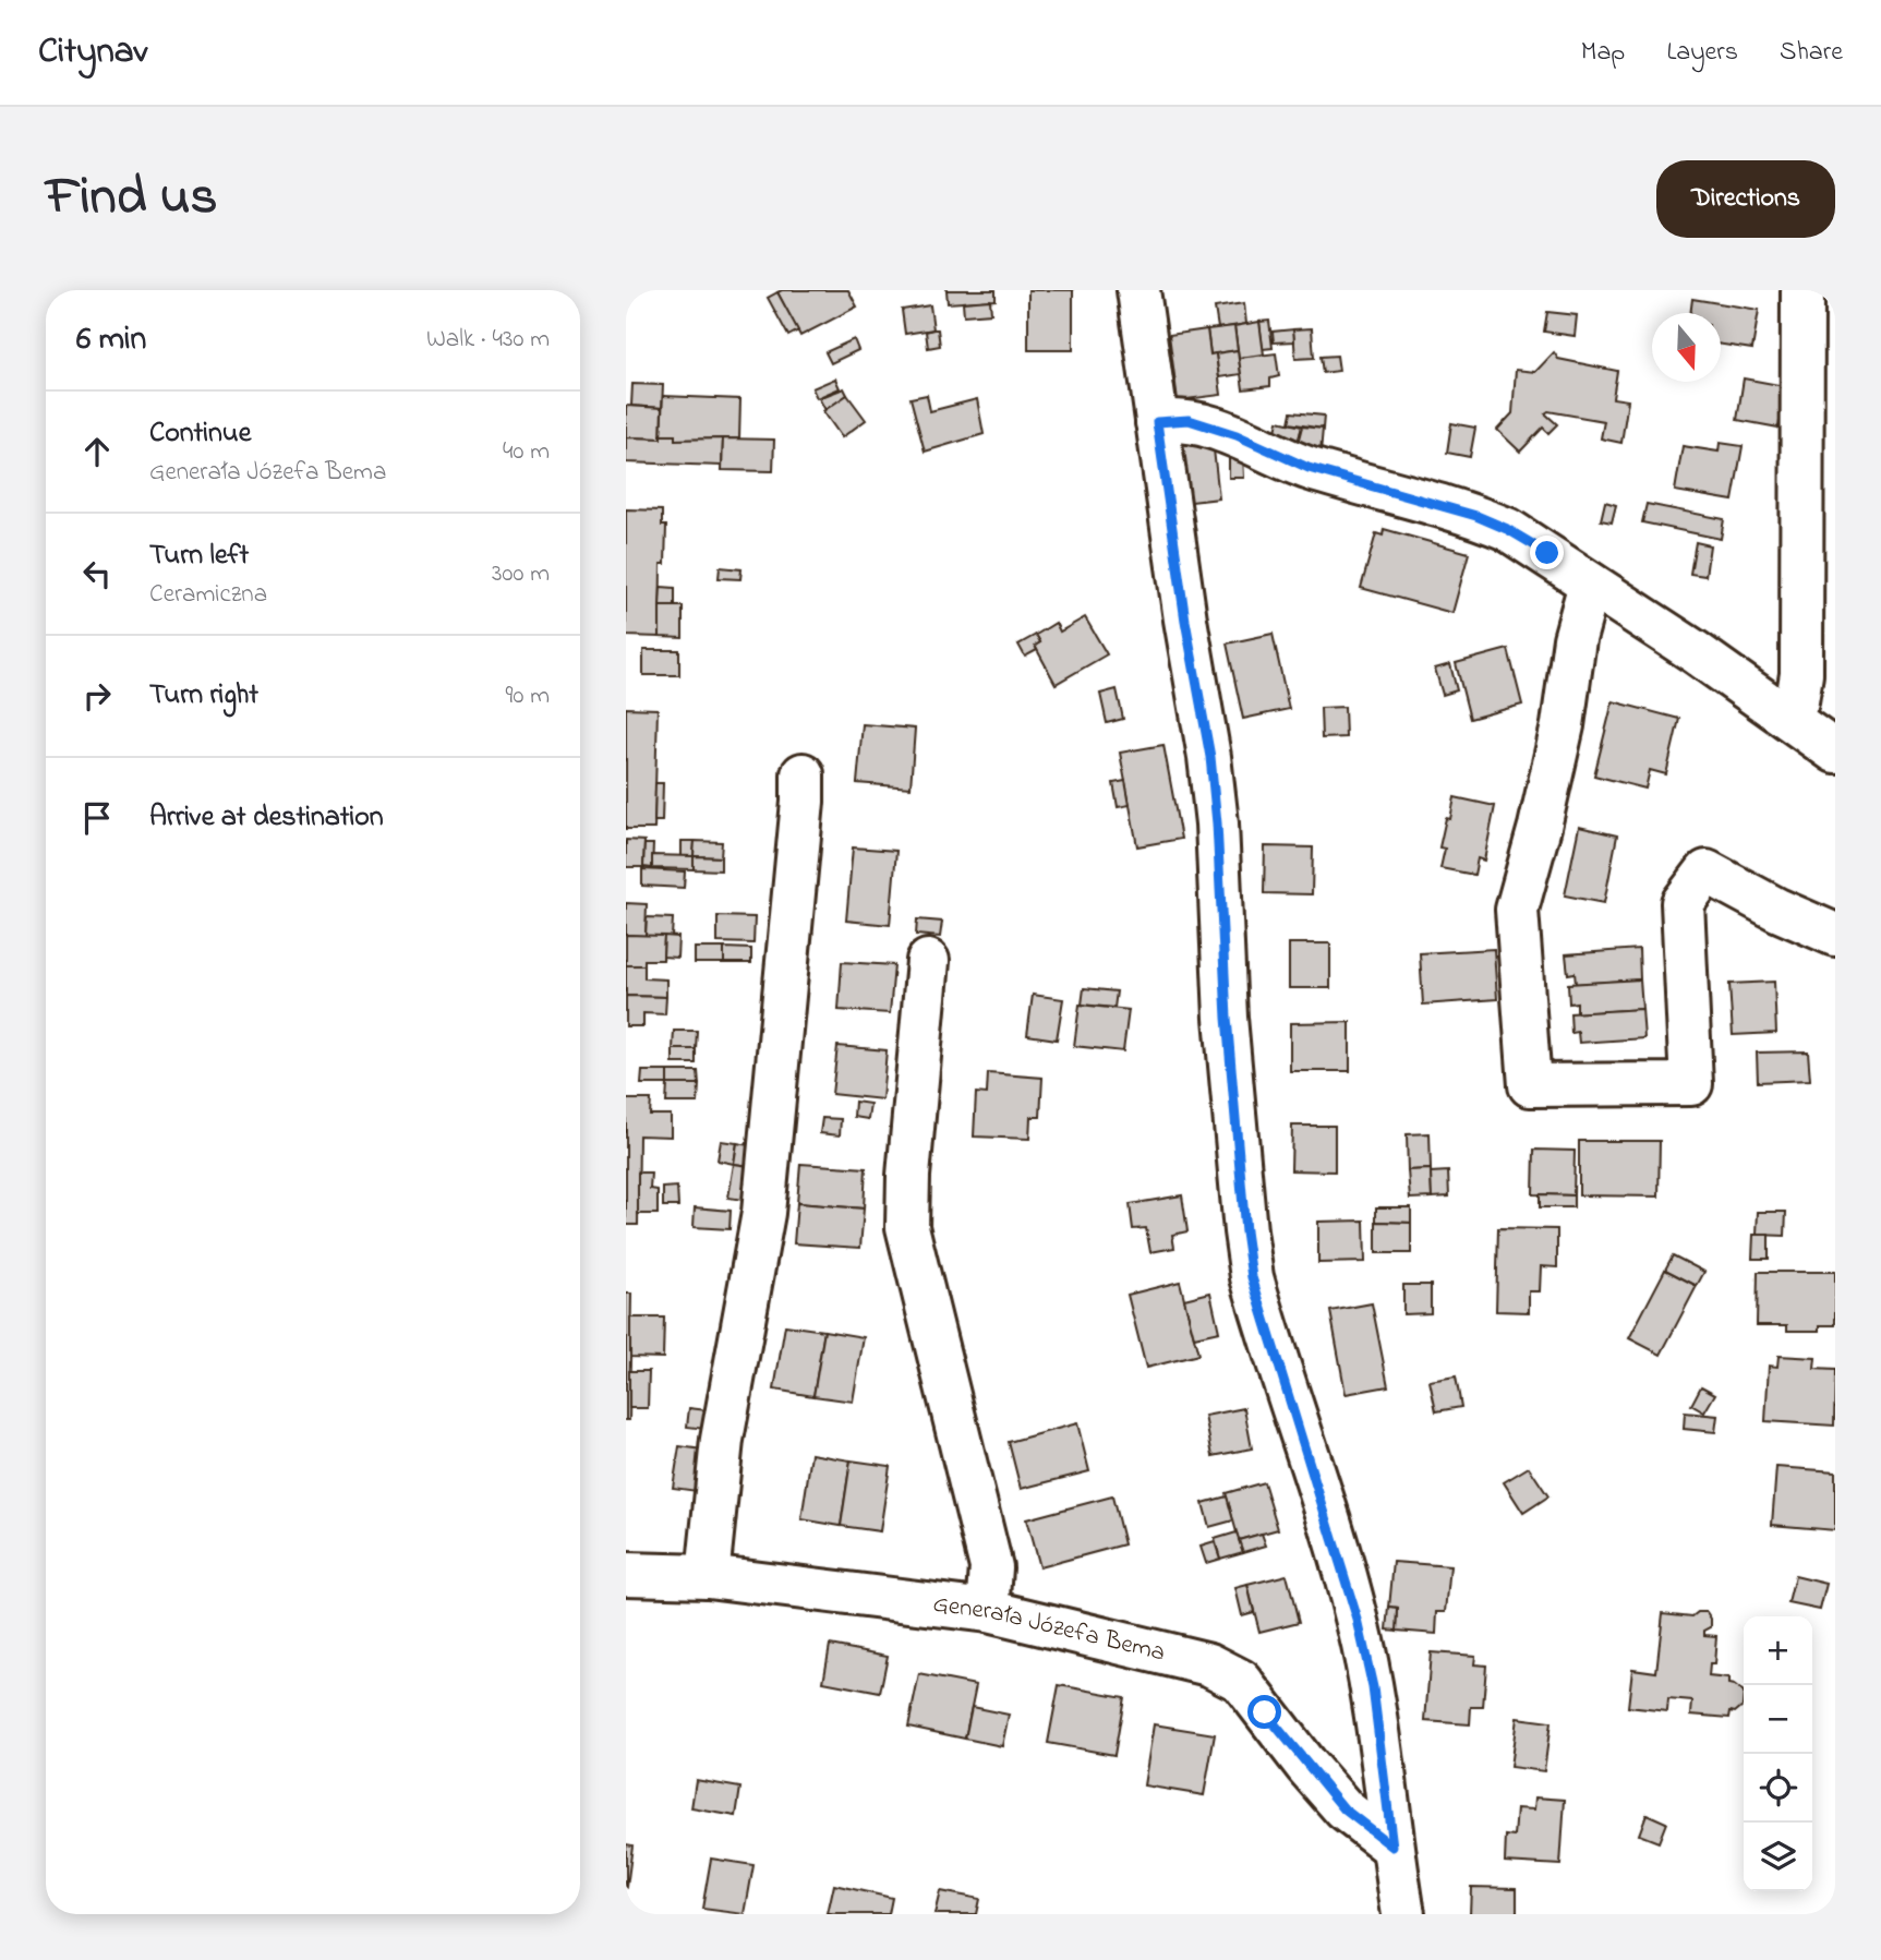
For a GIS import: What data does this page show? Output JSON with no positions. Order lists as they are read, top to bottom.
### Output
{
  "streets": {
    "street": ["Generała Józefa Bema"]
  },
  "north": "bottom",
  "page": {
    "header": "Citynav",
    "nav": ["Map", "Layers", "Share"],
    "title": "Find us",
    "buttons": "Directions",
    "heading": ["6 min", "Walk · 430 m"],
    "list": [
      ["Continue", "Generała Józefa Bema", "40 m"],
      ["Turn left", "Ceramiczna", "300 m"],
      ["Turn right", "90 m"],
      "Arrive at destination"
    ],
    "map_buttons": ["+", "−"]
  }
}
